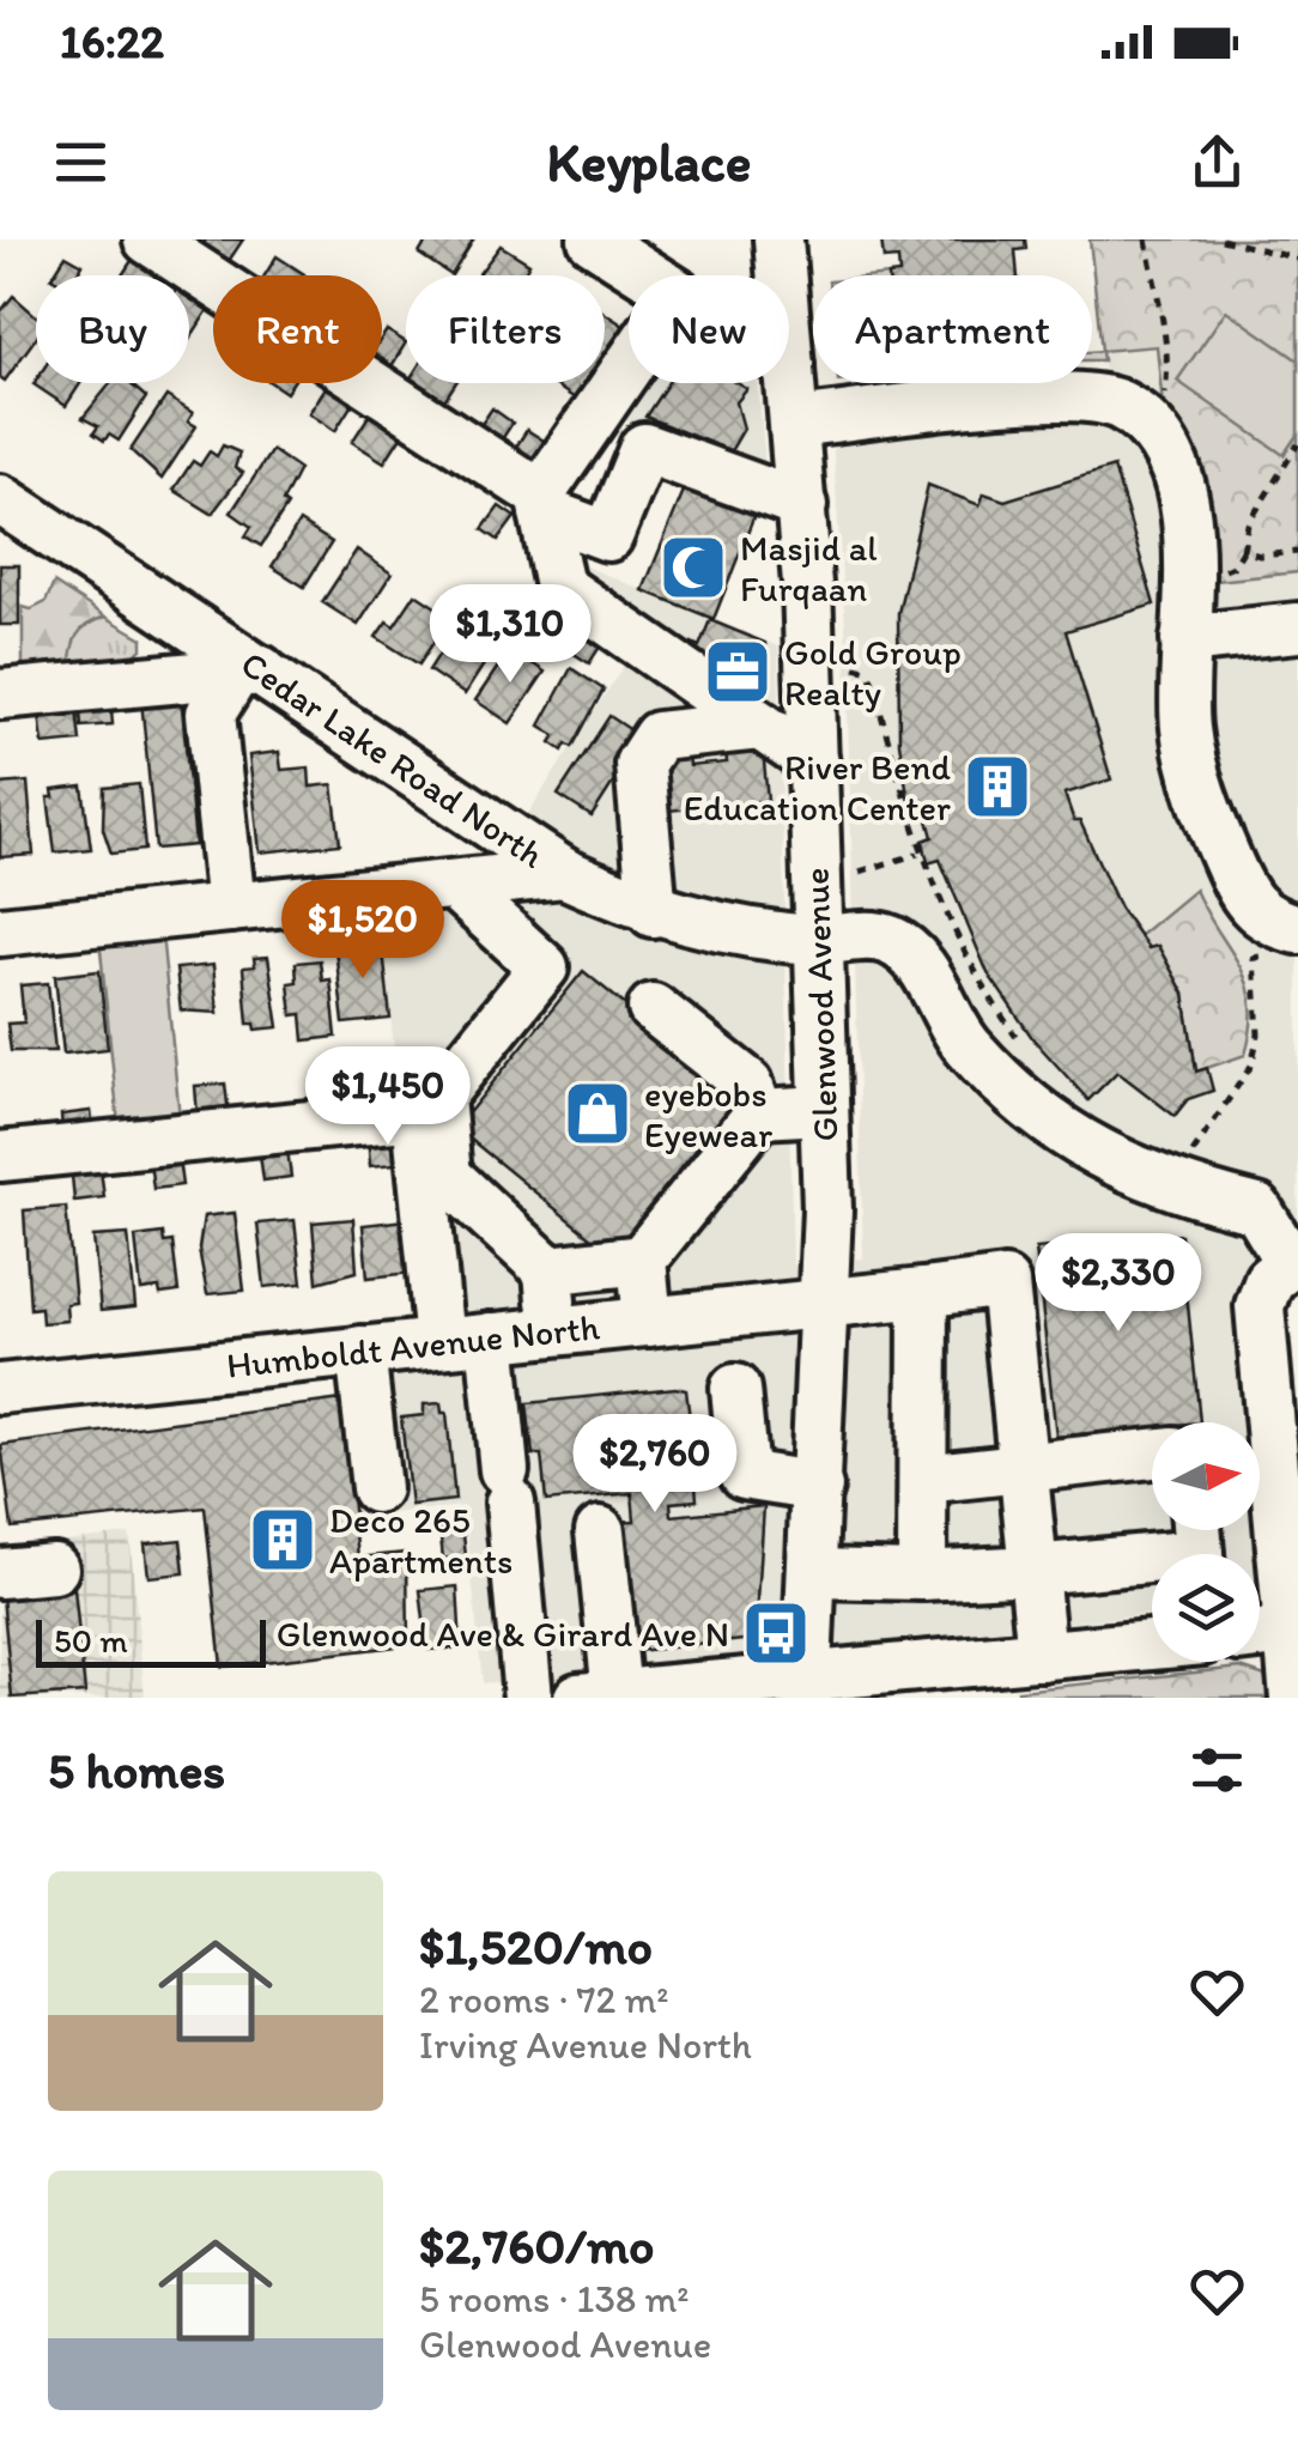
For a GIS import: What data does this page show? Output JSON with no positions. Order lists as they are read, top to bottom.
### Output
{
  "streets": {
    "street": ["Cedar Lake Road North", "Glenwood Avenue", "Humboldt Avenue North"]
  },
  "crossings": [
    ["Cedar Lake Road North", "Glenwood Avenue"],
    ["Glenwood Avenue", "Humboldt Avenue North"]
  ],
  "places": {
    "mosque": ["Masjid al Furqaan"],
    "office": ["Gold Group Realty"],
    "building": ["River Bend Education Center", "Deco 265 Apartments"],
    "shop": ["eyebobs Eyewear"],
    "bus stop": ["Glenwood Ave & Girard Ave N"]
  },
  "scale_bar": "50 m",
  "north": "right",
  "page": {
    "status": "16:22",
    "header": "Keyplace",
    "chip": [
      "Buy",
      "Rent",
      "Filters",
      "New",
      "Apartment"
    ],
    "price": [
      "$1,310",
      "$1,520",
      "$1,450",
      "$2,330",
      "$2,760"
    ],
    "scale": "50 m",
    "heading": "5 homes",
    "list": [
      {
        "name": "$1,520/mo",
        "note": "2 rooms · 72 m² · Irving Avenue North"
      },
      {
        "name": "$2,760/mo",
        "note": "5 rooms · 138 m² · Glenwood Avenue"
      }
    ]
  }
}
